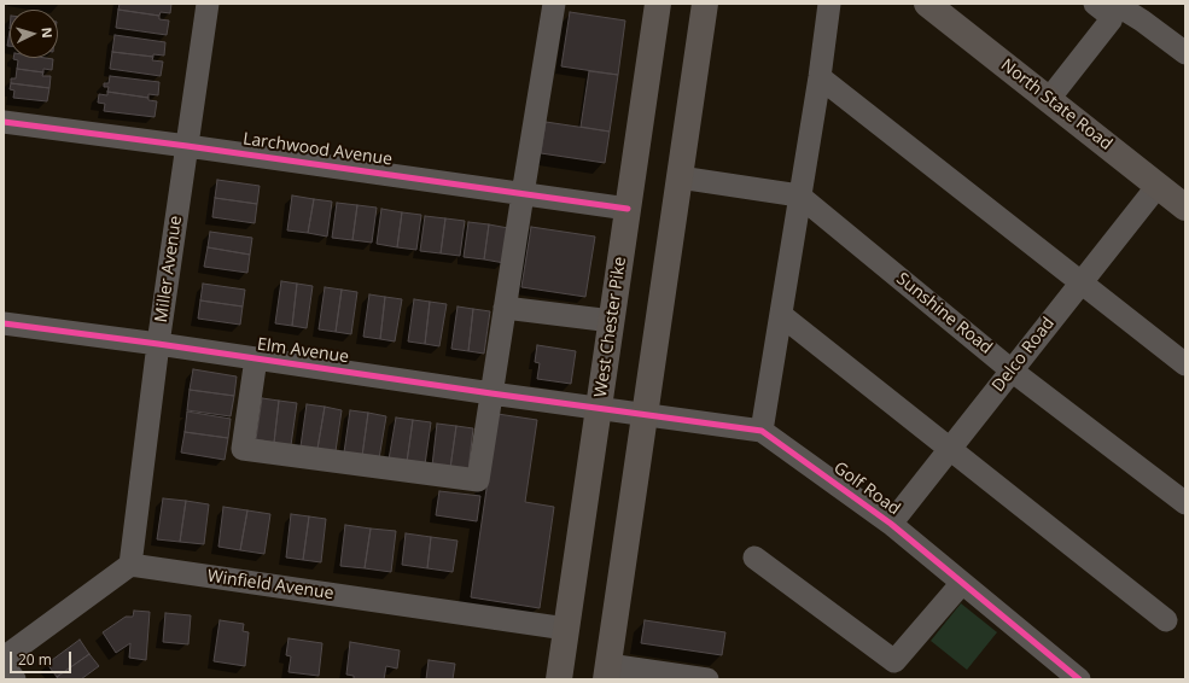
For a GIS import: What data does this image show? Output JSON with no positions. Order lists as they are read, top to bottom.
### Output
{
  "streets": {
    "main road": ["North State Road", "West Chester Pike"],
    "street": [
      "Larchwood Avenue",
      "Miller Avenue",
      "Sunshine Road",
      "Elm Avenue",
      "Delco Road",
      "Golf Road",
      "Winfield Avenue"
    ]
  },
  "crossings": [
    ["North State Road", "Delco Road"],
    ["Larchwood Avenue", "Miller Avenue"],
    ["Larchwood Avenue", "West Chester Pike"],
    ["Miller Avenue", "Elm Avenue"],
    ["Miller Avenue", "Winfield Avenue"],
    ["Sunshine Road", "Delco Road"],
    ["West Chester Pike", "Elm Avenue"],
    ["West Chester Pike", "Golf Road"],
    ["West Chester Pike", "Winfield Avenue"],
    ["Elm Avenue", "Golf Road"],
    ["Delco Road", "Golf Road"]
  ],
  "scale_bar": "20 m",
  "north": "right"
}
